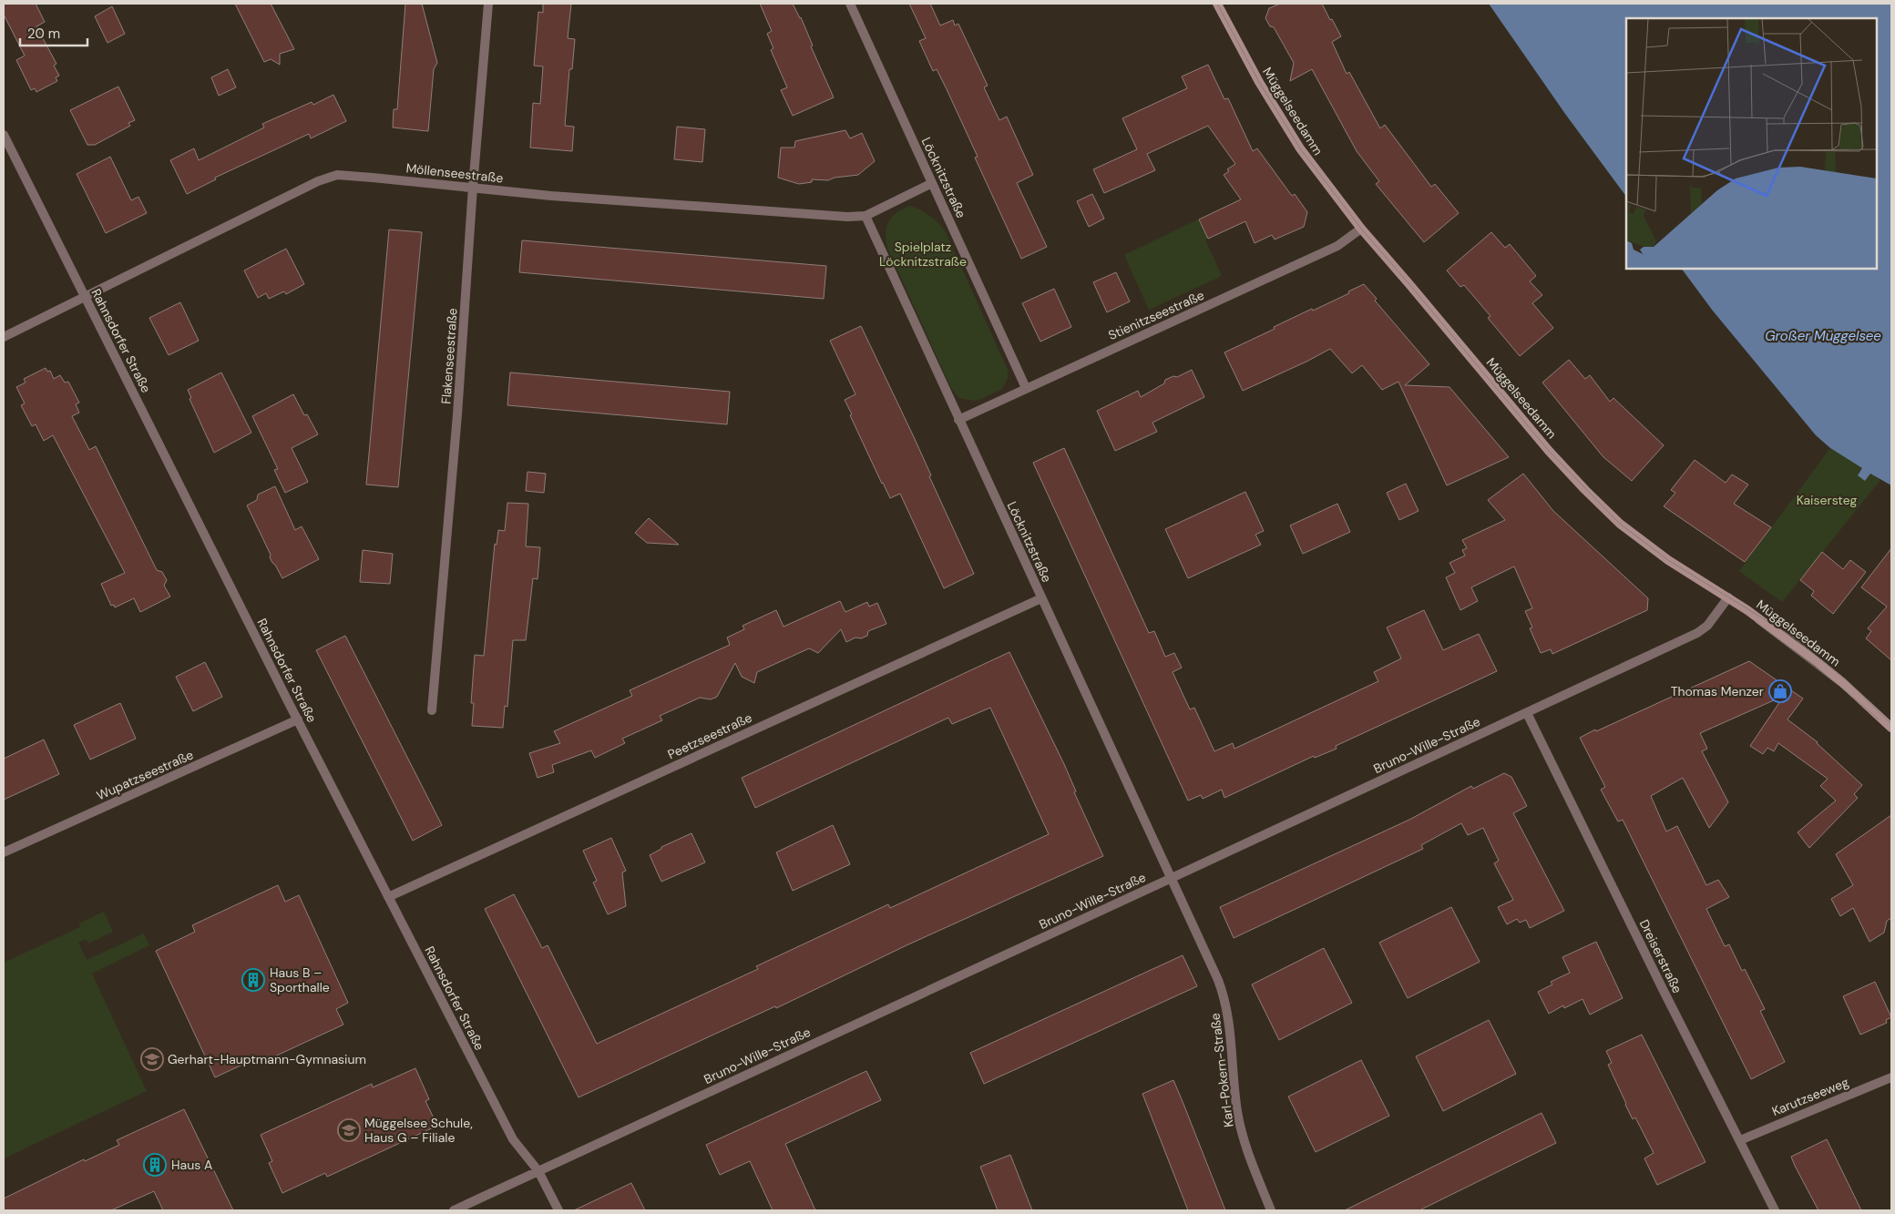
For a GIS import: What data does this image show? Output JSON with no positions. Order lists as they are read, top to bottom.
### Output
{
  "streets": {
    "main road": ["Müggelseedamm"],
    "street": [
      "Möllenseestraße",
      "Löcknitzstraße",
      "Stienitzseestraße",
      "Rahnsdorfer Straße",
      "Flakenseestraße",
      "Peetzseestraße",
      "Bruno-Wille-Straße",
      "Wupatzseestraße",
      "Dreiserstraße",
      "Karl-Pokern-Straße",
      "Karutzseeweg"
    ]
  },
  "crossings": [
    ["Müggelseedamm", "Stienitzseestraße"],
    ["Müggelseedamm", "Bruno-Wille-Straße"],
    ["Möllenseestraße", "Löcknitzstraße"],
    ["Möllenseestraße", "Rahnsdorfer Straße"],
    ["Möllenseestraße", "Flakenseestraße"],
    ["Löcknitzstraße", "Stienitzseestraße"],
    ["Löcknitzstraße", "Peetzseestraße"],
    ["Löcknitzstraße", "Bruno-Wille-Straße"],
    ["Löcknitzstraße", "Karl-Pokern-Straße"],
    ["Rahnsdorfer Straße", "Peetzseestraße"],
    ["Rahnsdorfer Straße", "Bruno-Wille-Straße"],
    ["Rahnsdorfer Straße", "Wupatzseestraße"],
    ["Bruno-Wille-Straße", "Dreiserstraße"],
    ["Bruno-Wille-Straße", "Karl-Pokern-Straße"],
    ["Dreiserstraße", "Karutzseeweg"]
  ],
  "water": ["Großer Müggelsee"],
  "parks": ["Spielplatz Löcknitzstraße", "Kaisersteg"],
  "places": {
    "shop": ["Thomas Menzer"],
    "building": ["Haus B – Sporthalle", "Haus A"],
    "school or university": ["Gerhart-Hauptmann-Gymnasium", "Müggelsee Schule, Haus G – Filiale"]
  },
  "scale_bar": "20 m"
}
